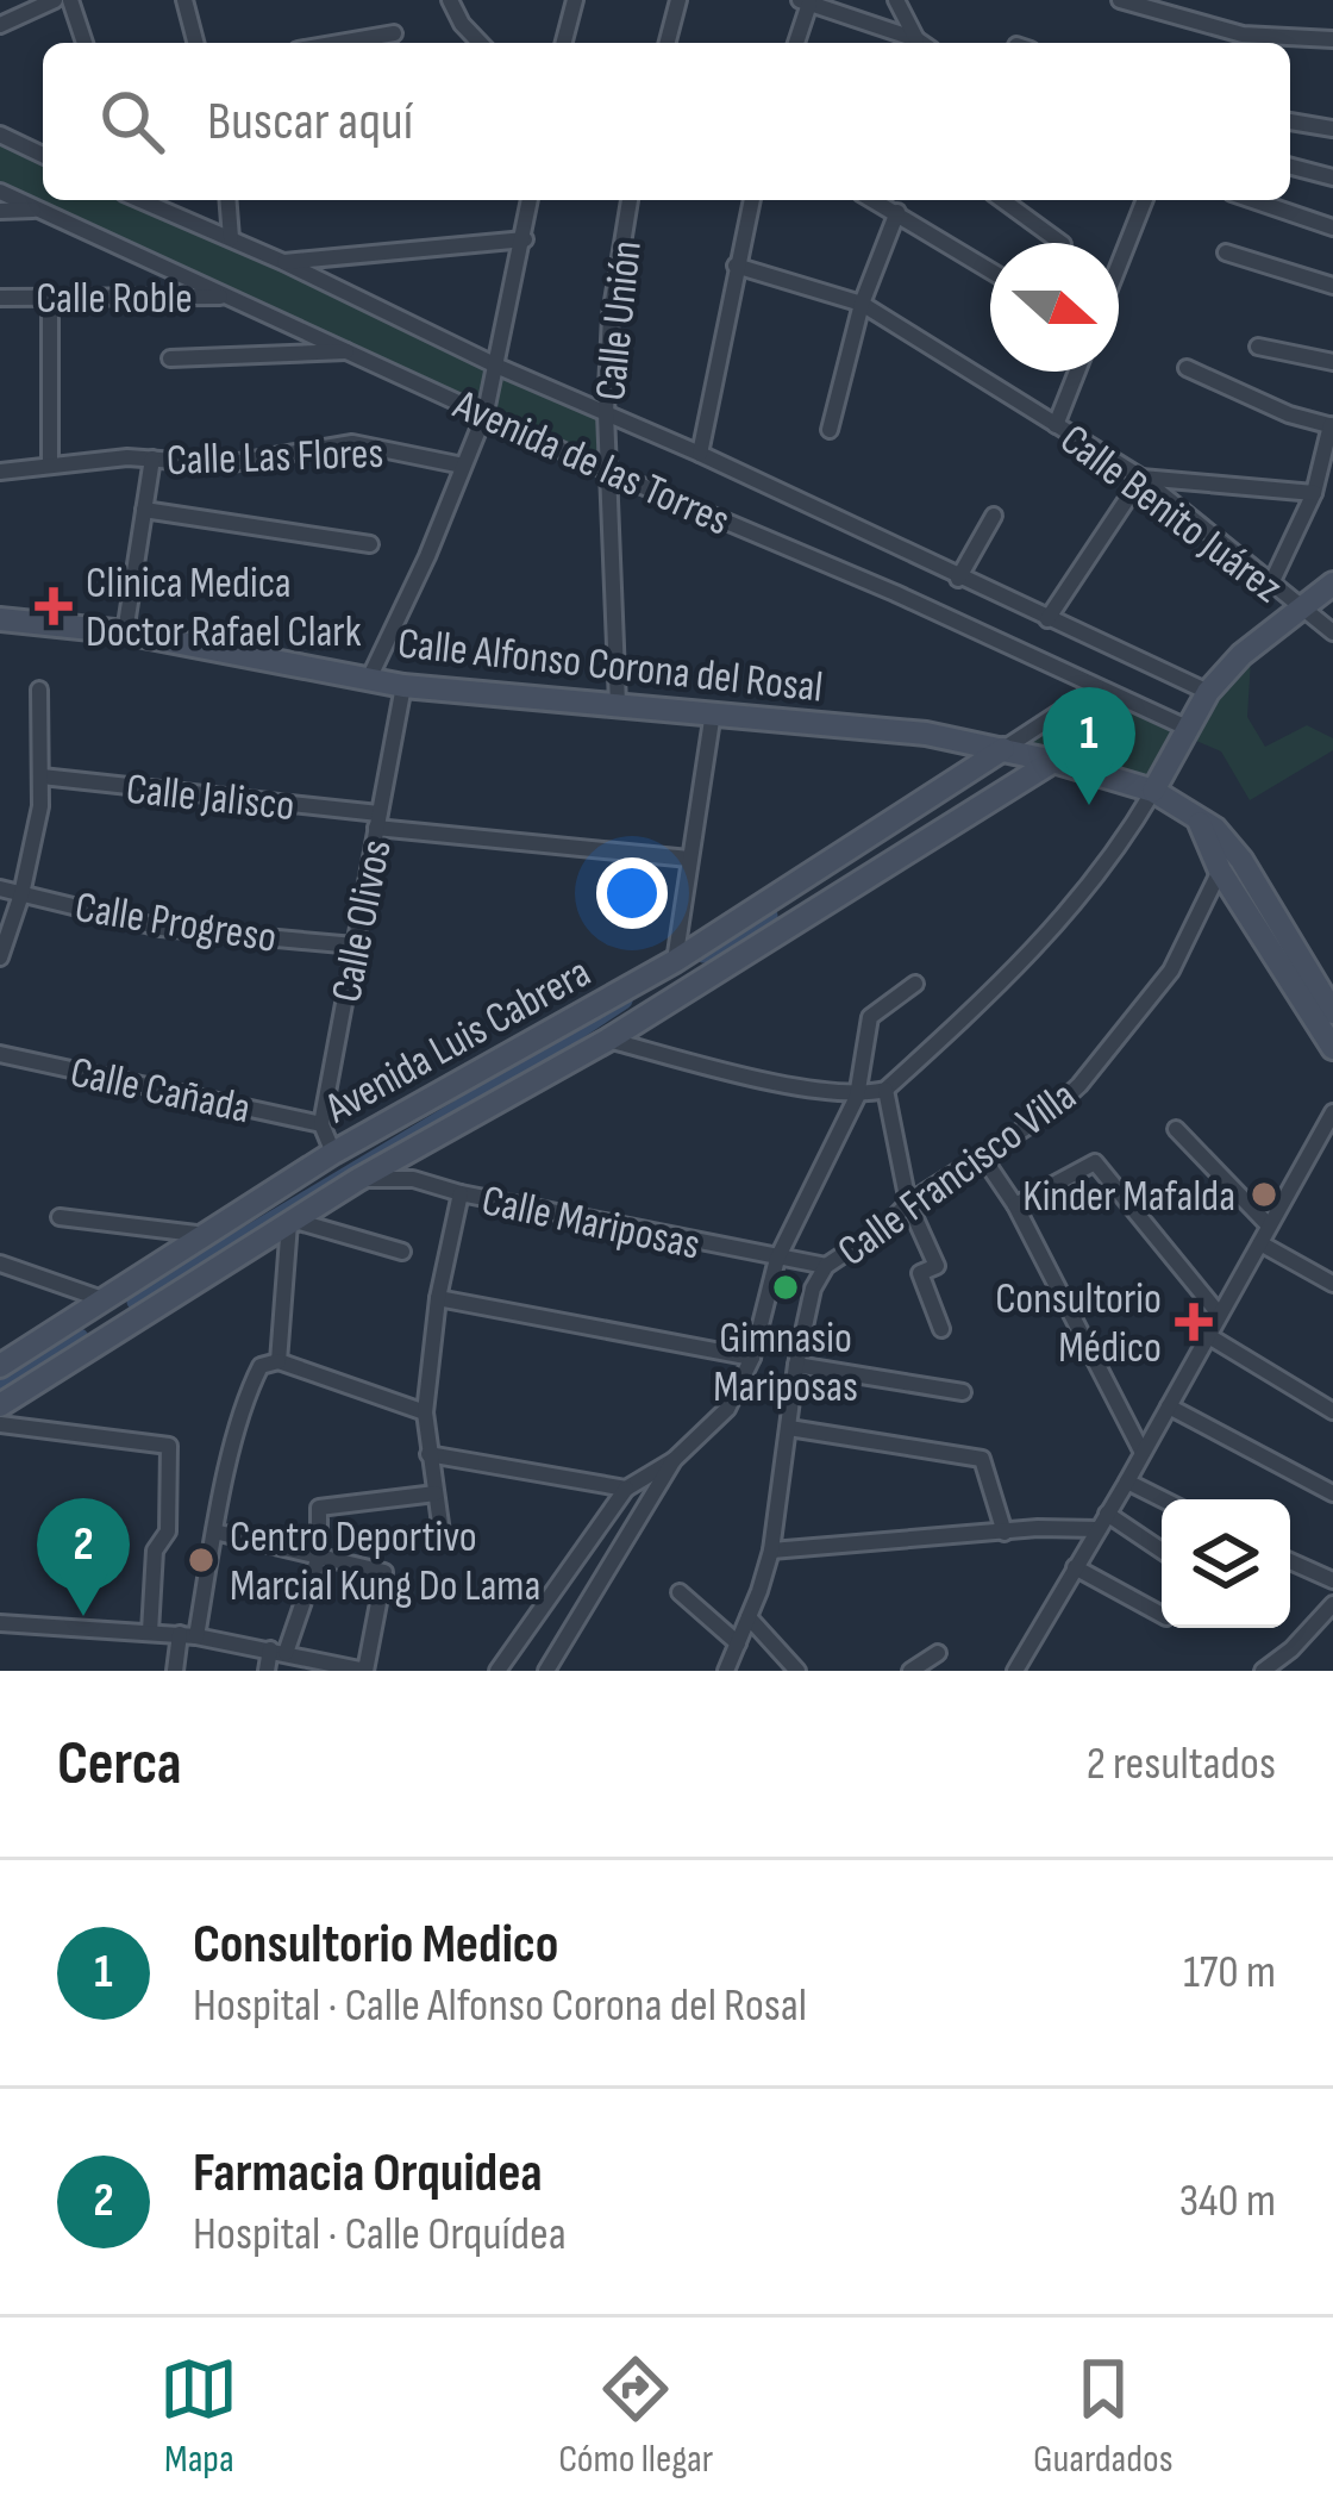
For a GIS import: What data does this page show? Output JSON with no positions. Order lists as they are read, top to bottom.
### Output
{
  "streets": {
    "street": [
      "Calle Roble",
      "Calle Unión",
      "Calle Las Flores",
      "Avenida de las Torres",
      "Calle Benito Juárez",
      "Calle Alfonso Corona del Rosal",
      "Calle Jalisco",
      "Calle Progreso",
      "Calle Olivos",
      "Avenida Luis Cabrera",
      "Calle Cañada",
      "Calle Francisco Villa",
      "Calle Mariposas"
    ]
  },
  "crossings": [
    ["Calle Roble", "Avenida de las Torres"],
    ["Calle Unión", "Avenida de las Torres"],
    ["Calle Unión", "Calle Alfonso Corona del Rosal"],
    ["Avenida de las Torres", "Avenida Luis Cabrera"],
    ["Calle Alfonso Corona del Rosal", "Calle Olivos"],
    ["Calle Alfonso Corona del Rosal", "Avenida Luis Cabrera"],
    ["Calle Jalisco", "Calle Olivos"],
    ["Calle Progreso", "Calle Olivos"],
    ["Calle Olivos", "Calle Cañada"],
    ["Avenida Luis Cabrera", "Calle Mariposas"],
    ["Calle Francisco Villa", "Calle Mariposas"]
  ],
  "places": {
    "health": ["Clinica Medica Doctor Rafael Clark", "Consultorio Médico"],
    "other": ["Kinder Mafalda", "Gimnasio Mariposas", "Centro Deportivo Marcial Kung Do Lama"]
  },
  "north": "right",
  "page": {
    "search": "Buscar aquí",
    "pins": ["1", "2"],
    "heading": ["Cerca", "2 resultados"],
    "list": [
      {
        "mark": "1",
        "name": "Consultorio Medico",
        "note": "Hospital · Calle Alfonso Corona del Rosal",
        "value": "170 m"
      },
      {
        "mark": "2",
        "name": "Farmacia Orquidea",
        "note": "Hospital · Calle Orquídea",
        "value": "340 m"
      }
    ],
    "nav": ["Mapa", "Cómo llegar", "Guardados"]
  }
}
